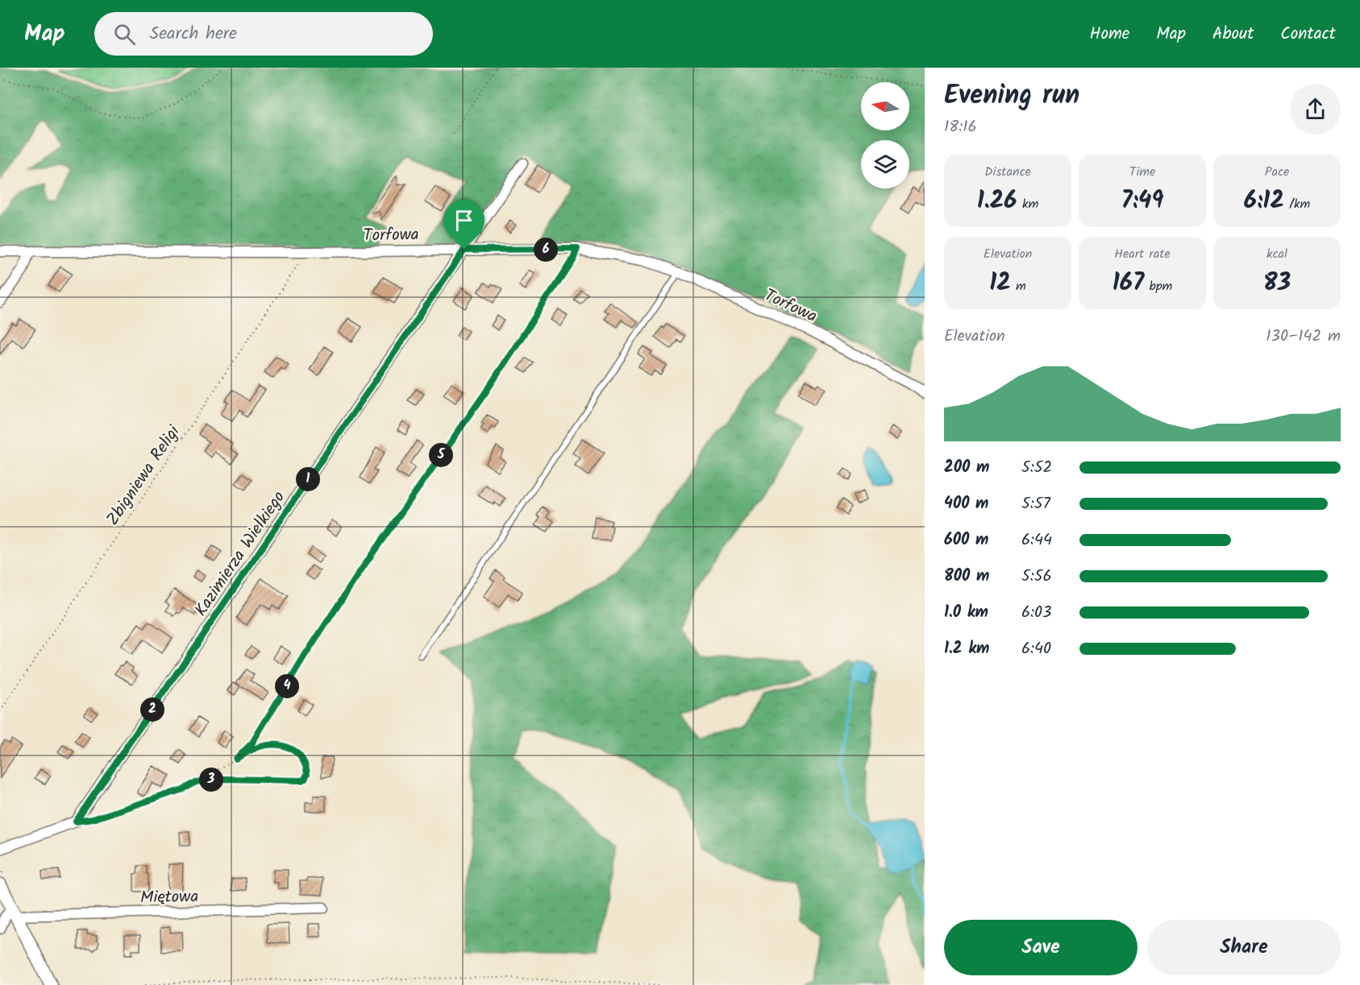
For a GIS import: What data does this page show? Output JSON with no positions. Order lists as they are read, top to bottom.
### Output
{
  "streets": {
    "street": ["Torfowa", "Kazimierza Wielkiego", "Miętowa"],
    "path": ["Zbigniewa Religi"]
  },
  "crossings": [
    ["Torfowa", "Zbigniewa Religi"],
    ["Torfowa", "Kazimierza Wielkiego"]
  ],
  "north": "left",
  "page": {
    "header": "Map",
    "search": "Search here",
    "nav": [
      "Home",
      "Map",
      "About",
      "Contact"
    ],
    "heading": ["Evening run", "18:16"],
    "stats": [
      ["Distance", "1.26 km"],
      ["Time", "7:49"],
      ["Pace", "6:12 /km"],
      ["Elevation", "12 m"],
      ["Heart rate", "167 bpm"],
      ["kcal", "83"]
    ],
    "pins": [
      "6",
      "5",
      "1",
      "4",
      "2",
      "3"
    ],
    "chart": ["Elevation", "130–142 m"],
    "list": [
      {
        "name": "200 m",
        "note": "5:52"
      },
      {
        "name": "400 m",
        "note": "5:57"
      },
      {
        "name": "600 m",
        "note": "6:44"
      },
      {
        "name": "800 m",
        "note": "5:56"
      },
      {
        "name": "1.0 km",
        "note": "6:03"
      },
      {
        "name": "1.2 km",
        "note": "6:40"
      }
    ],
    "buttons": ["Save", "Share"]
  }
}
